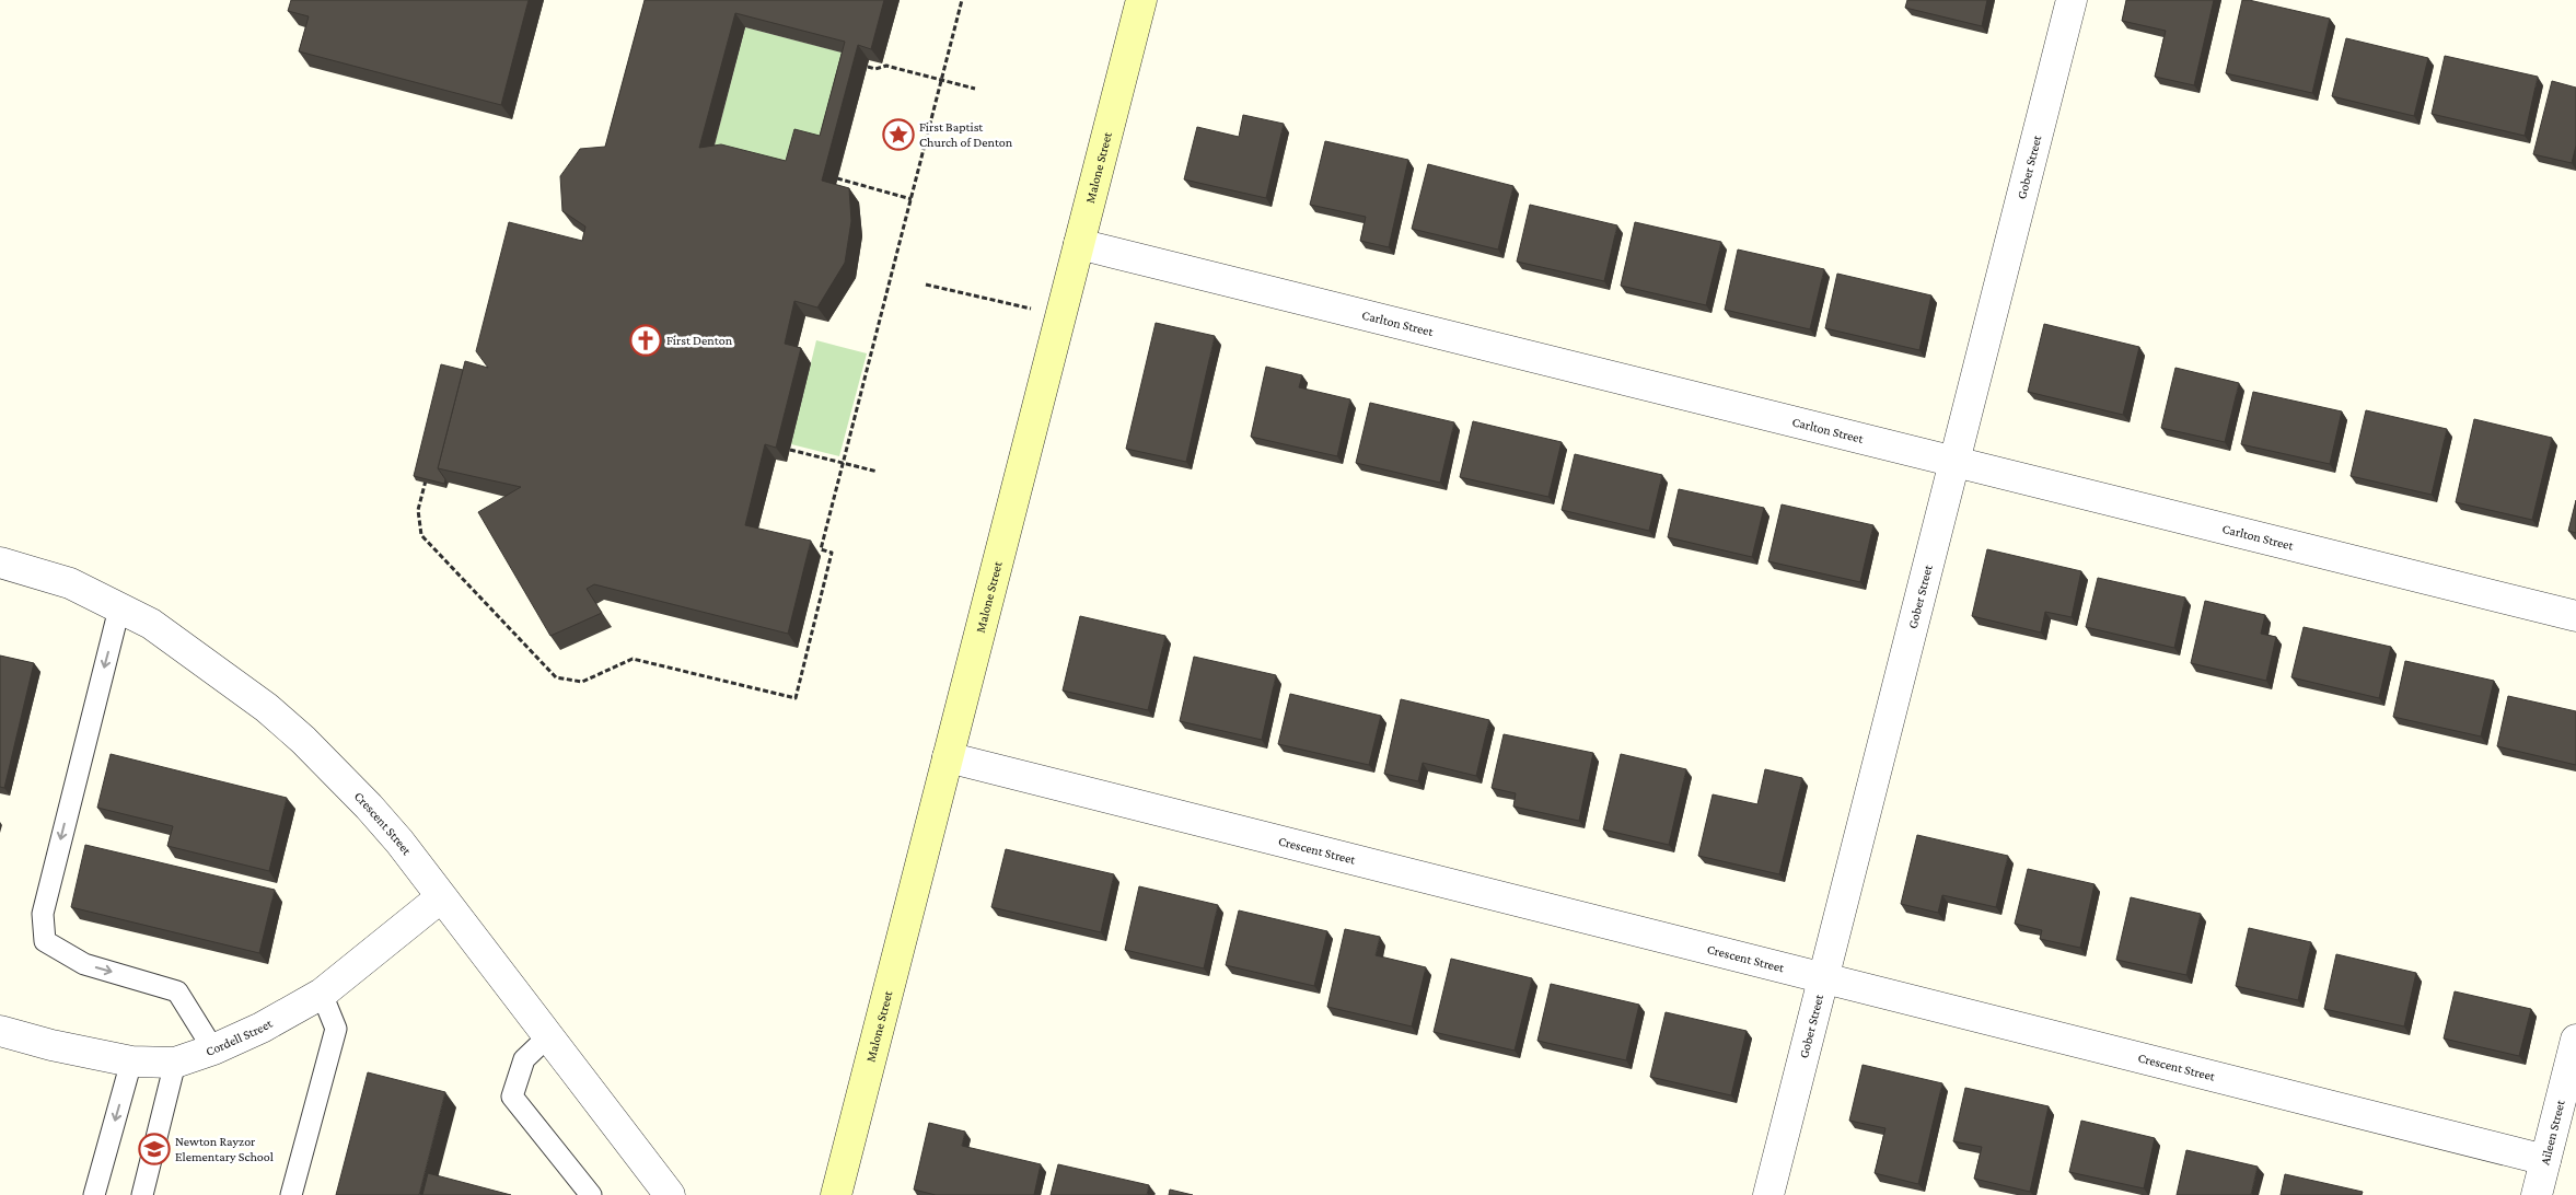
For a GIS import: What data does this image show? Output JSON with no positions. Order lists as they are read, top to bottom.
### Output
{
  "streets": {
    "street": [
      "Malone Street",
      "Gober Street",
      "Carlton Street",
      "Crescent Street",
      "Cordell Street",
      "Aileen Street"
    ]
  },
  "crossings": [
    ["Malone Street", "Carlton Street"],
    ["Malone Street", "Crescent Street"],
    ["Gober Street", "Carlton Street"],
    ["Gober Street", "Crescent Street"],
    ["Crescent Street", "Cordell Street"],
    ["Crescent Street", "Aileen Street"]
  ],
  "places": {
    "place": ["First Baptist Church of Denton"],
    "church": ["First Denton"],
    "school or university": ["Newton Rayzor Elementary School"]
  }
}
